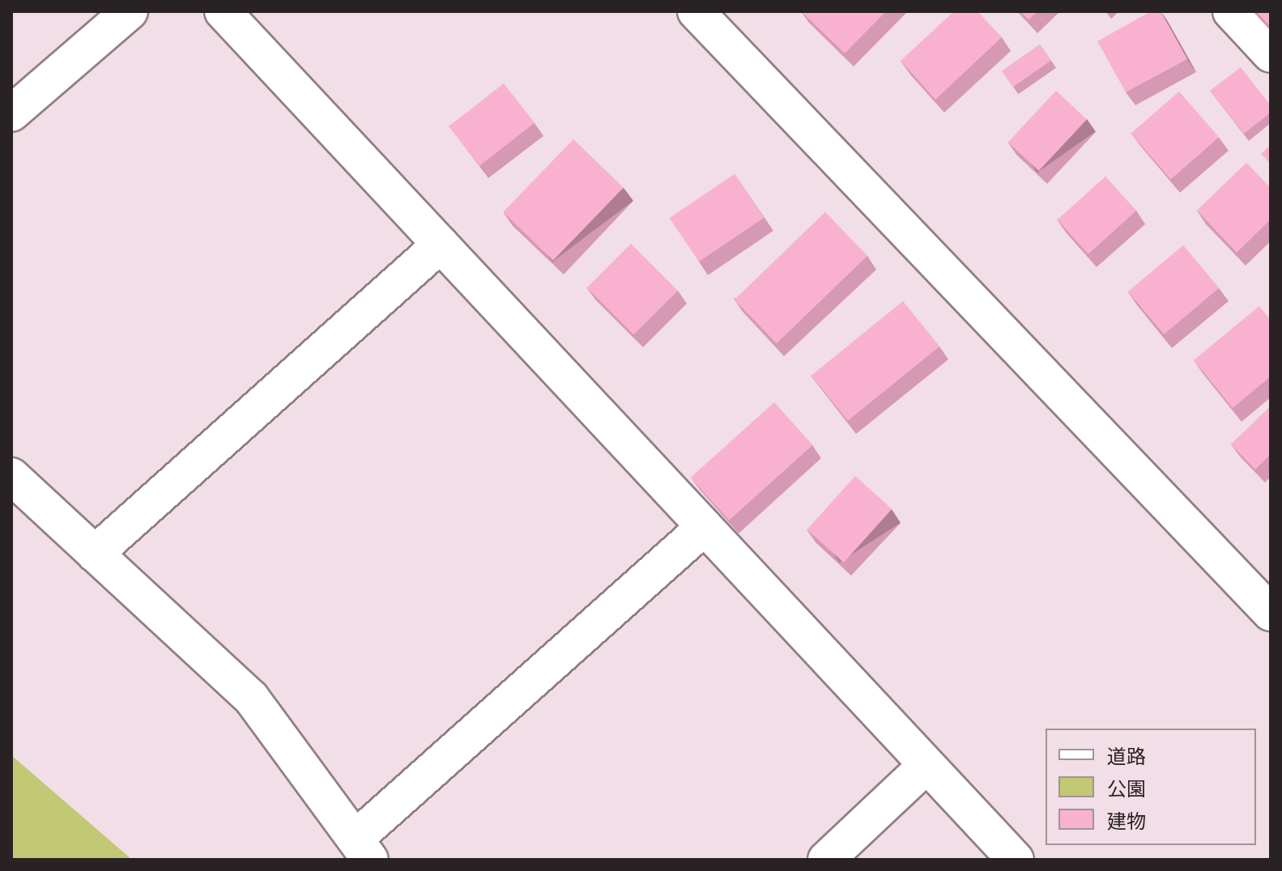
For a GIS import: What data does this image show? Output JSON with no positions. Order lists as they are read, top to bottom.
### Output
{
  "legend": ["道路", "公園", "建物"]
}
